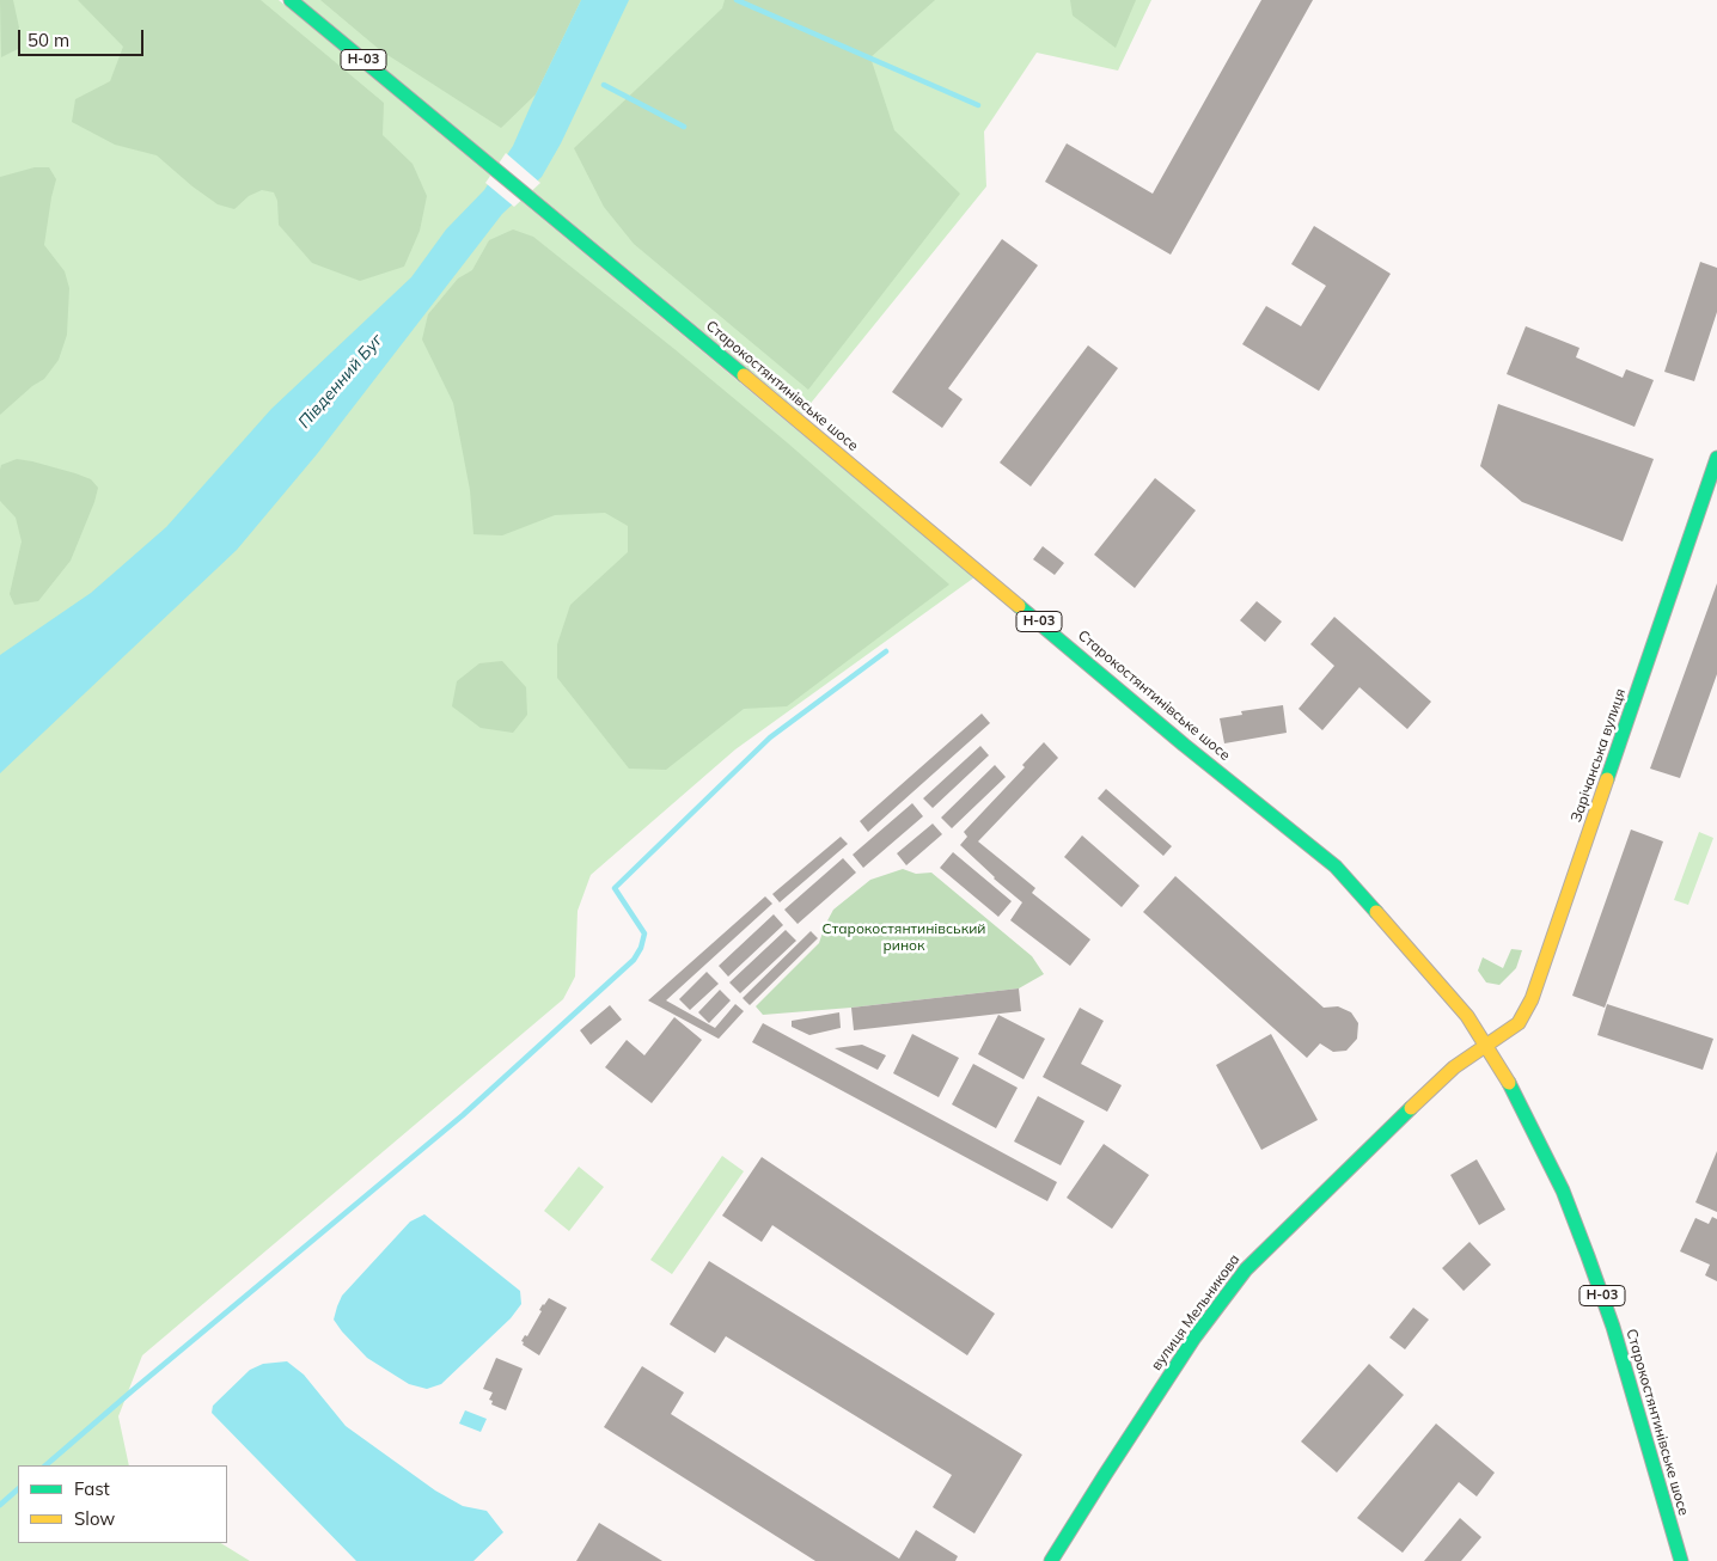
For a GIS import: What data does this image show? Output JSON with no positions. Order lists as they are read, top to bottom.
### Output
{
  "streets": {
    "main road": [
      "Н-03",
      "Старокостянтинівське шосе",
      "Зарічанська вулиця",
      "вулиця Мельникова"
    ]
  },
  "crossings": [
    ["Старокостянтинівське шосе", "Зарічанська вулиця"],
    ["Старокостянтинівське шосе", "вулиця Мельникова"],
    ["Зарічанська вулиця", "вулиця Мельникова"]
  ],
  "water": ["Південний Буг"],
  "parks": ["Старокостянтинівський ринок"],
  "legend": ["Fast", "Slow"],
  "scale_bar": "50 m"
}
